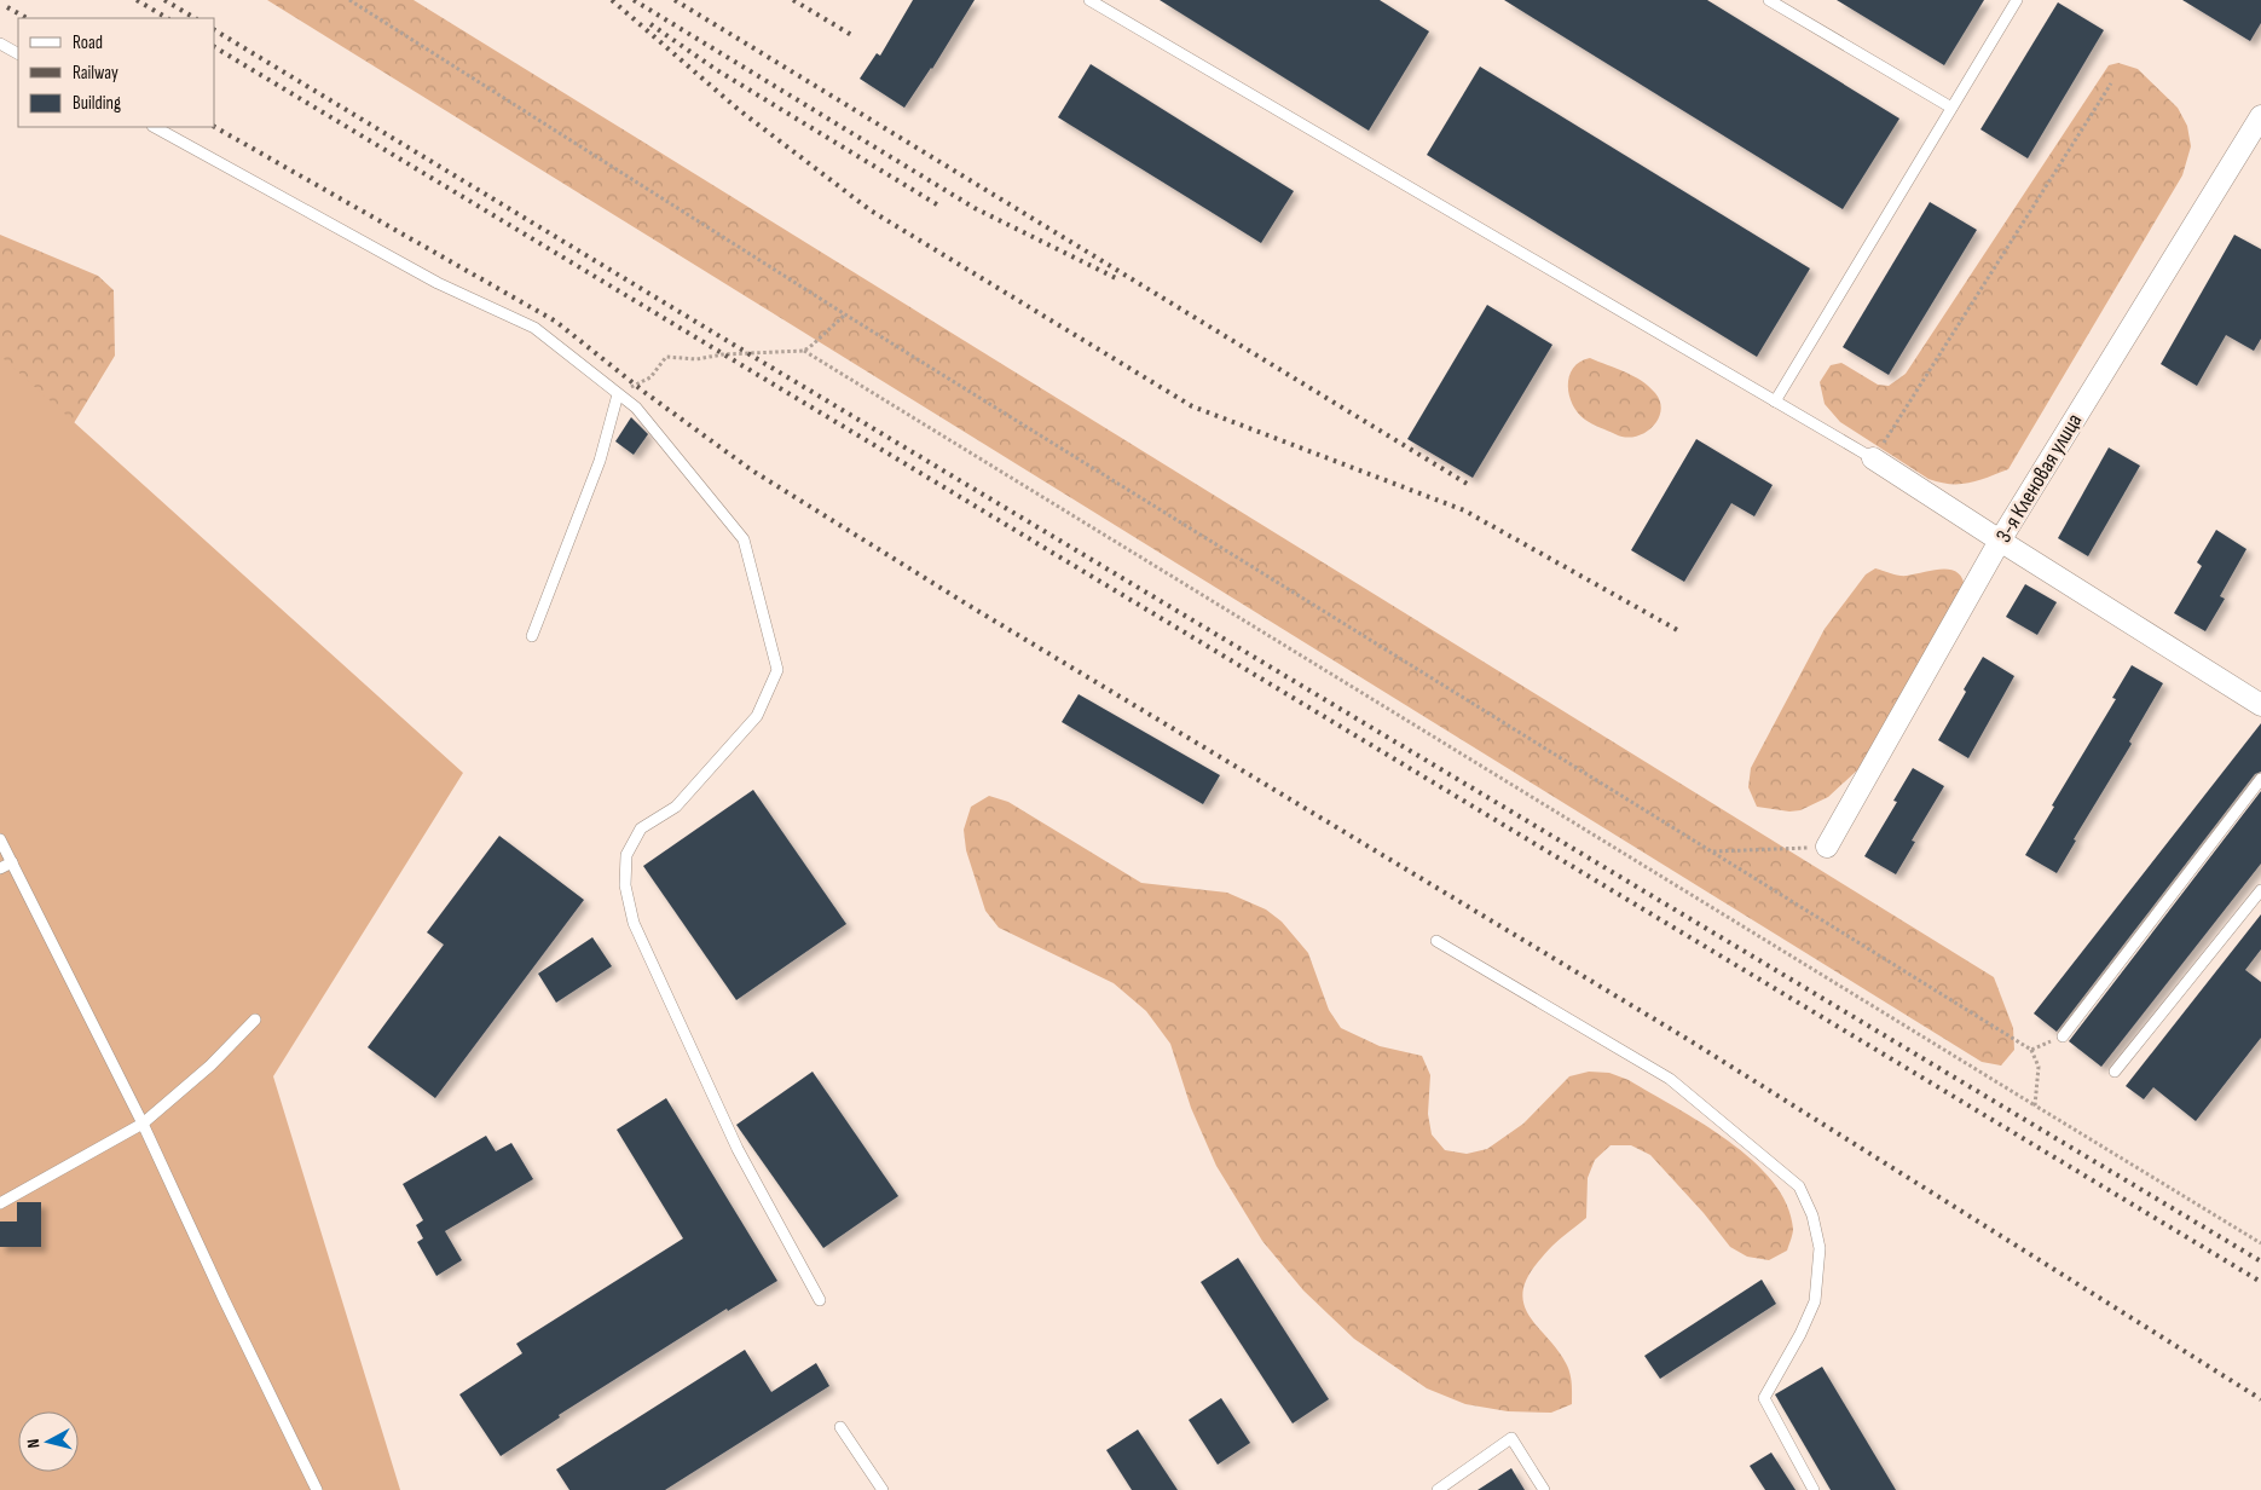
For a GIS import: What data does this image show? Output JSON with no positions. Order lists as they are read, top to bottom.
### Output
{
  "streets": {
    "street": ["3-я Кленовая улица"]
  },
  "legend": ["Road", "Railway", "Building"],
  "north": "left"
}
